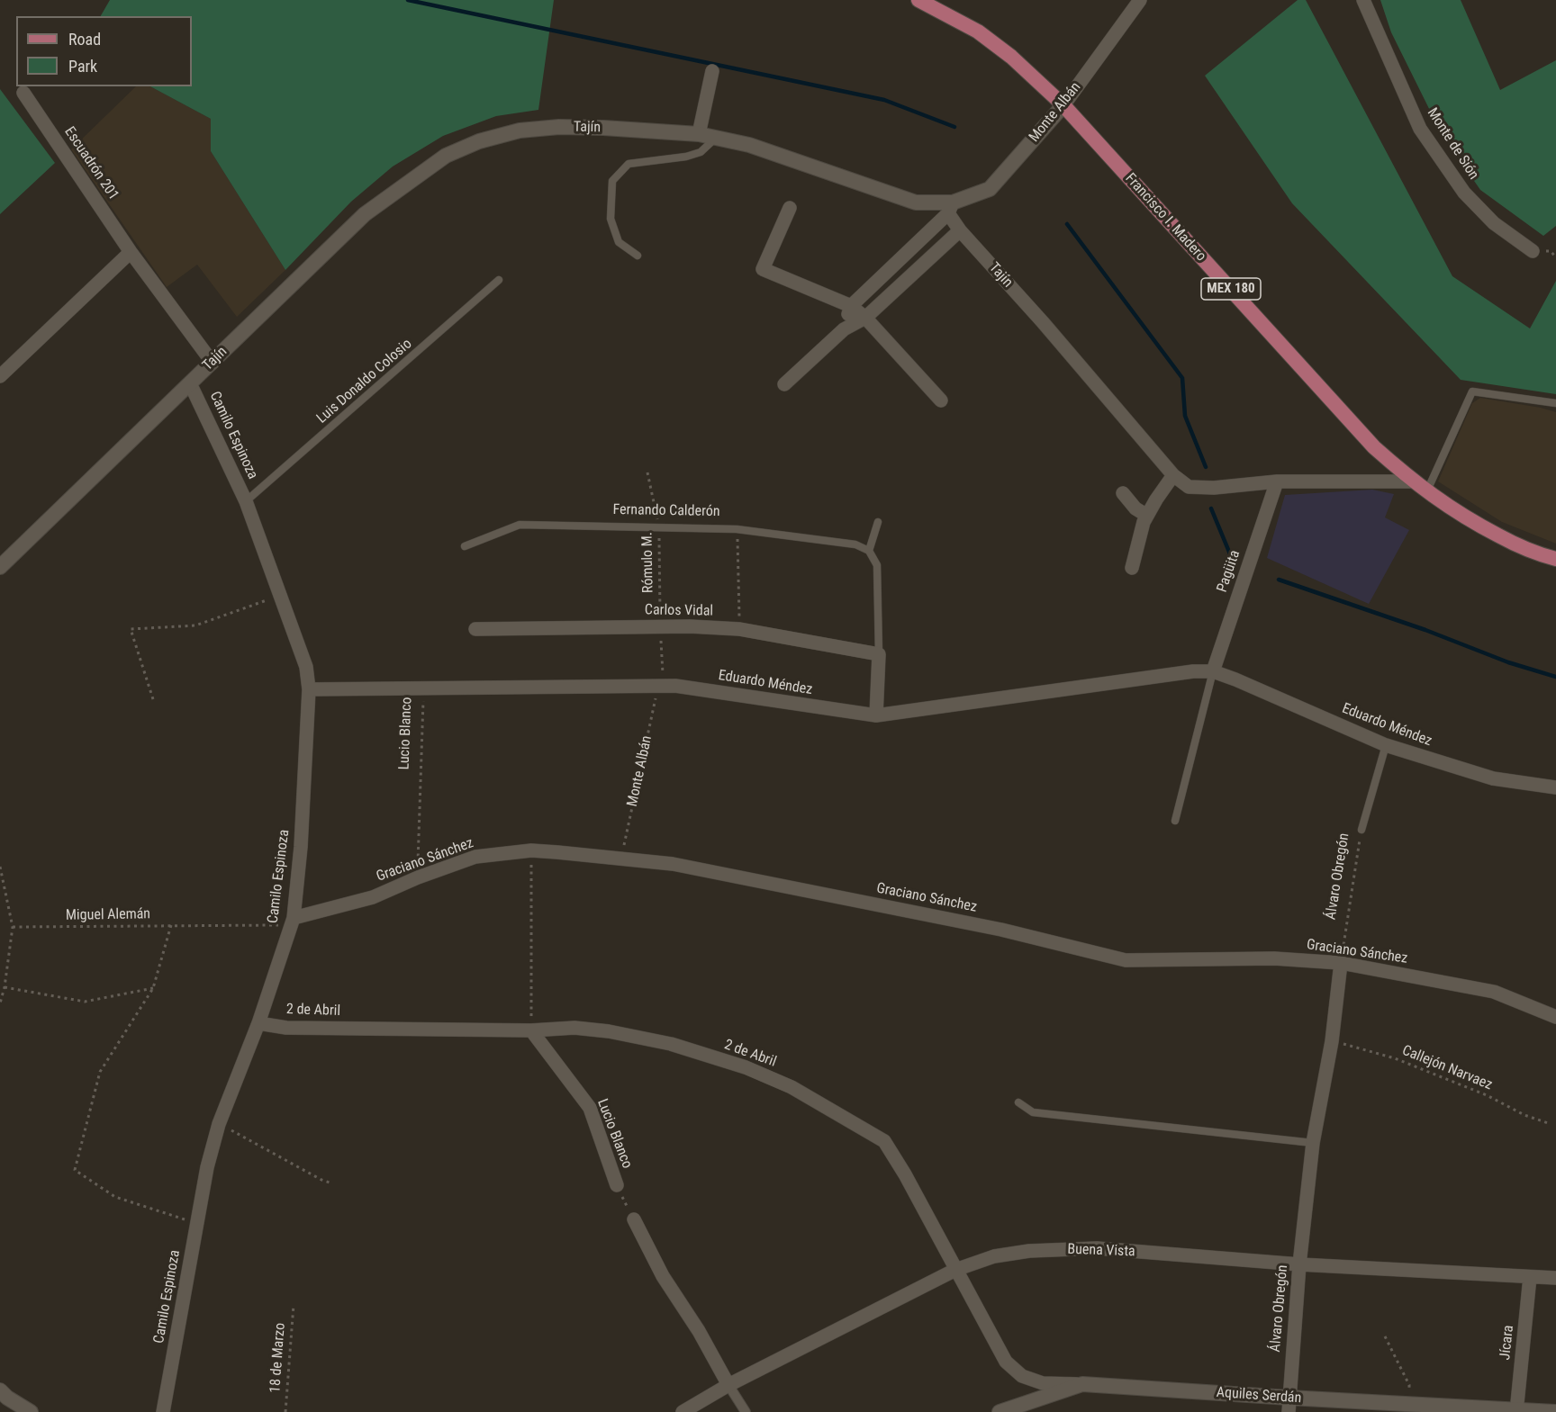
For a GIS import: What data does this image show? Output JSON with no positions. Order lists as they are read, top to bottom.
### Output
{
  "streets": {
    "main road": [
      "Monte Albán",
      "Tajín",
      "Francisco I. Madero",
      "MEX 180",
      "Aquiles Serdán"
    ],
    "street": [
      "Monte de Sión",
      "Escuadrón 201",
      "Camilo Espinoza",
      "Pagüita",
      "Carlos Vidal",
      "Eduardo Méndez",
      "Lucio Blanco",
      "Graciano Sánchez",
      "Álvaro Obregón",
      "2 de Abril",
      "Buena Vista",
      "Jícara"
    ],
    "lane": ["Luis Donaldo Colosio", "Fernando Calderón"],
    "path": [
      "Rómulo M.",
      "Miguel Alemán",
      "Callejón Narvaez",
      "18 de Marzo"
    ]
  },
  "crossings": [
    ["Monte Albán", "Tajín"],
    ["Monte Albán", "Francisco I. Madero"],
    ["Monte Albán", "Rómulo M."],
    ["Monte Albán", "Eduardo Méndez"],
    ["Monte Albán", "Graciano Sánchez"],
    ["Tajín", "Escuadrón 201"],
    ["Tajín", "Camilo Espinoza"],
    ["Tajín", "Pagüita"],
    ["Luis Donaldo Colosio", "Camilo Espinoza"],
    ["Camilo Espinoza", "Eduardo Méndez"],
    ["Camilo Espinoza", "Graciano Sánchez"],
    ["Camilo Espinoza", "Miguel Alemán"],
    ["Camilo Espinoza", "2 de Abril"],
    ["Fernando Calderón", "Rómulo M."],
    ["Rómulo M.", "Carlos Vidal"],
    ["Rómulo M.", "Eduardo Méndez"],
    ["Pagüita", "Eduardo Méndez"],
    ["Eduardo Méndez", "Lucio Blanco"],
    ["Eduardo Méndez", "Álvaro Obregón"],
    ["Lucio Blanco", "Graciano Sánchez"],
    ["Lucio Blanco", "2 de Abril"],
    ["Graciano Sánchez", "Álvaro Obregón"],
    ["Álvaro Obregón", "Callejón Narvaez"],
    ["Álvaro Obregón", "Buena Vista"],
    ["Álvaro Obregón", "Aquiles Serdán"],
    ["2 de Abril", "Buena Vista"],
    ["2 de Abril", "Aquiles Serdán"],
    ["Buena Vista", "Jícara"],
    ["Jícara", "Aquiles Serdán"]
  ],
  "legend": ["Road", "Park"]
}
